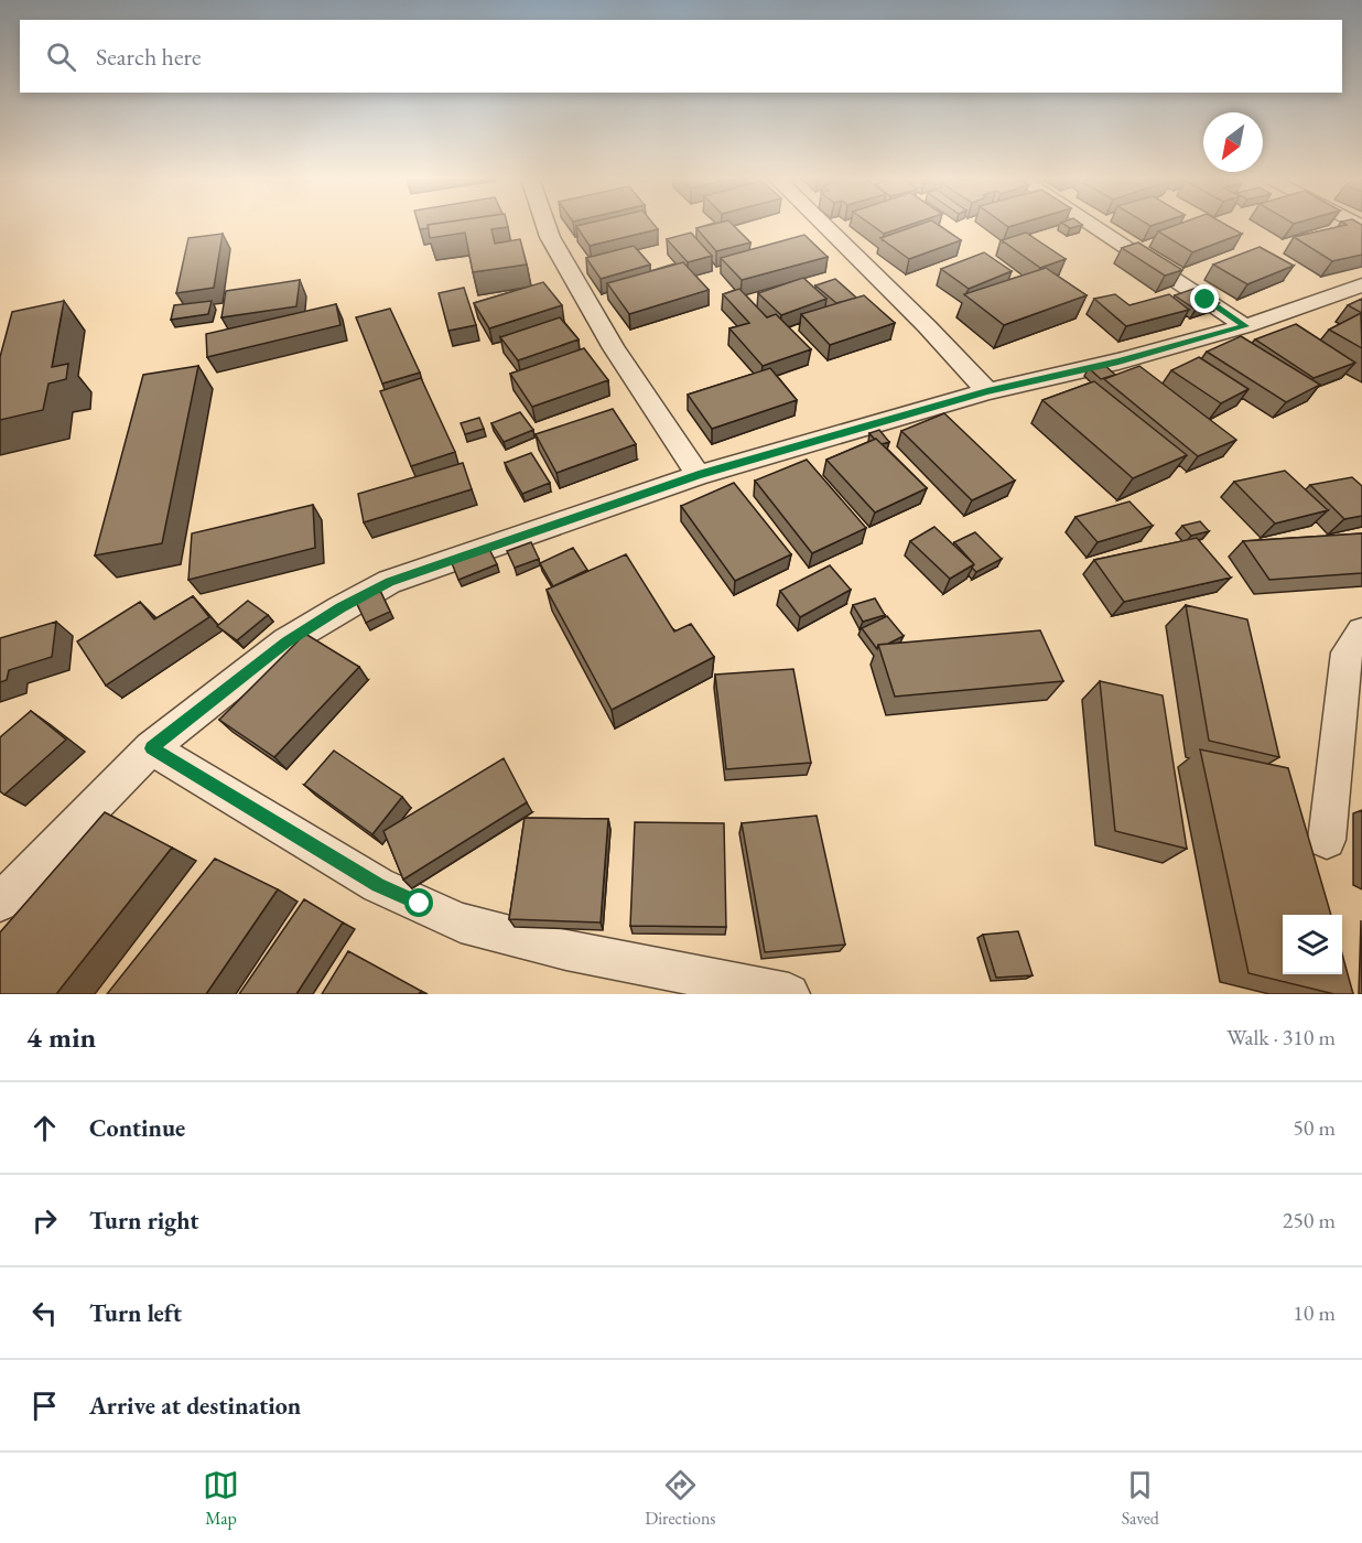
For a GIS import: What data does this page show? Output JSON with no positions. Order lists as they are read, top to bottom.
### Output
{
  "north": "bottom left",
  "page": {
    "search": "Search here",
    "heading": ["4 min", "Walk · 310 m"],
    "list": [
      ["Continue", "50 m"],
      ["Turn right", "250 m"],
      ["Turn left", "10 m"],
      "Arrive at destination"
    ],
    "nav": ["Map", "Directions", "Saved"]
  }
}
